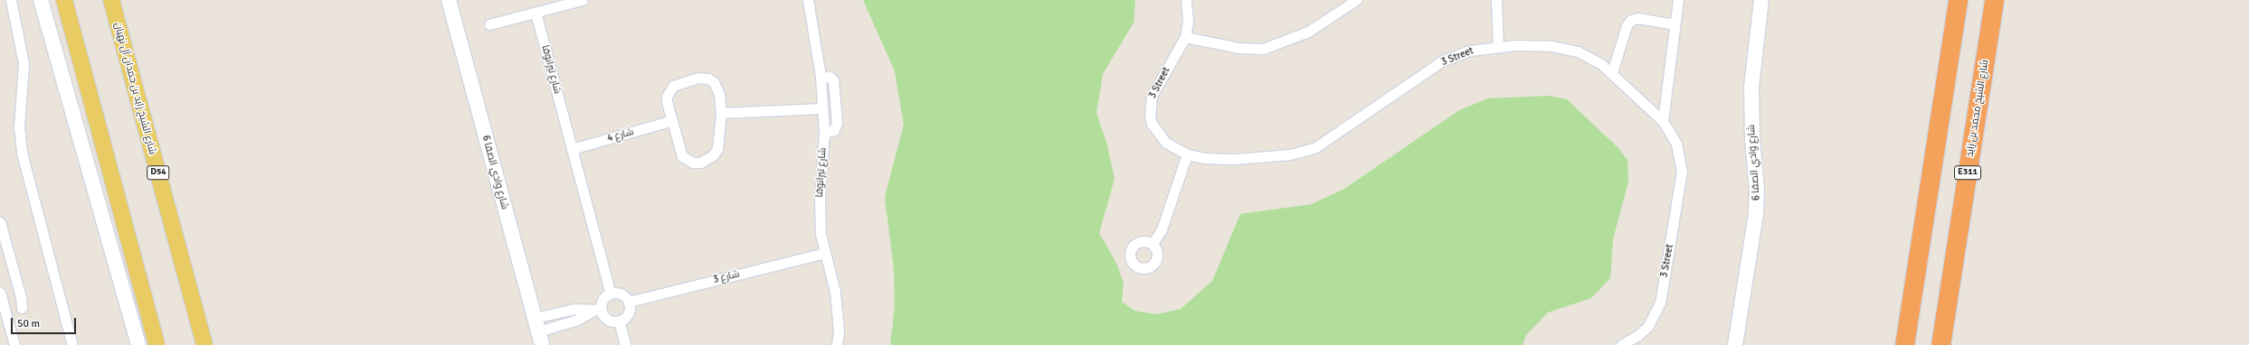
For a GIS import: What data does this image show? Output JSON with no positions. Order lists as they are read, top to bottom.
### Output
{
  "streets": {
    "highway": ["شارع الشيخ محمد بن زايد", "E311"],
    "main road": ["شارع الشيخ زايد بن حمدان آل نهيان", "شارع وادي الصفا 6", "D54"],
    "street": [
      "3 Street",
      "شارع تيرانوفا",
      "شارع 4",
      "شارع 3"
    ]
  },
  "crossings": [
    ["شارع تيرانوفا", "شارع 4"],
    ["شارع تيرانوفا", "شارع 3"]
  ],
  "scale_bar": "50 m"
}
